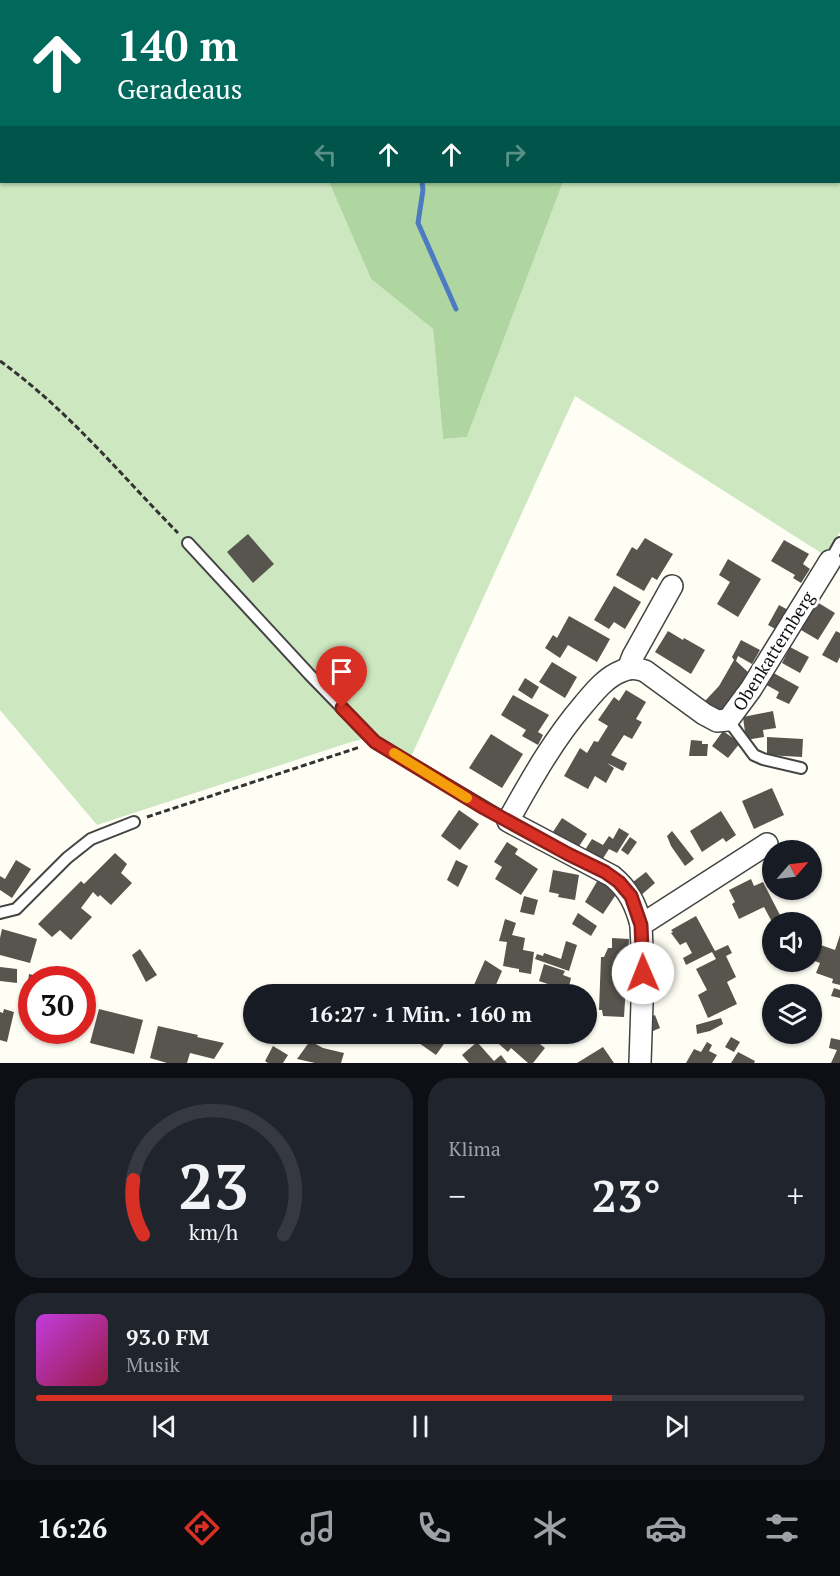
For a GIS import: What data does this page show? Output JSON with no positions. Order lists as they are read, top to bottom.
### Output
{
  "streets": {
    "street": ["Obenkatternberg"]
  },
  "north": "top right",
  "page": {
    "turn": ["140 m", "Geradeaus"],
    "limit": "30",
    "trip": "16:27 · 1 Min. · 160 m",
    "tile": "Klima",
    "heat": ["−", "23°", "+"],
    "song": ["93.0 FM", "Musik"],
    "tabs": "16:26",
    "gauge": ["23", "km/h"]
  }
}
